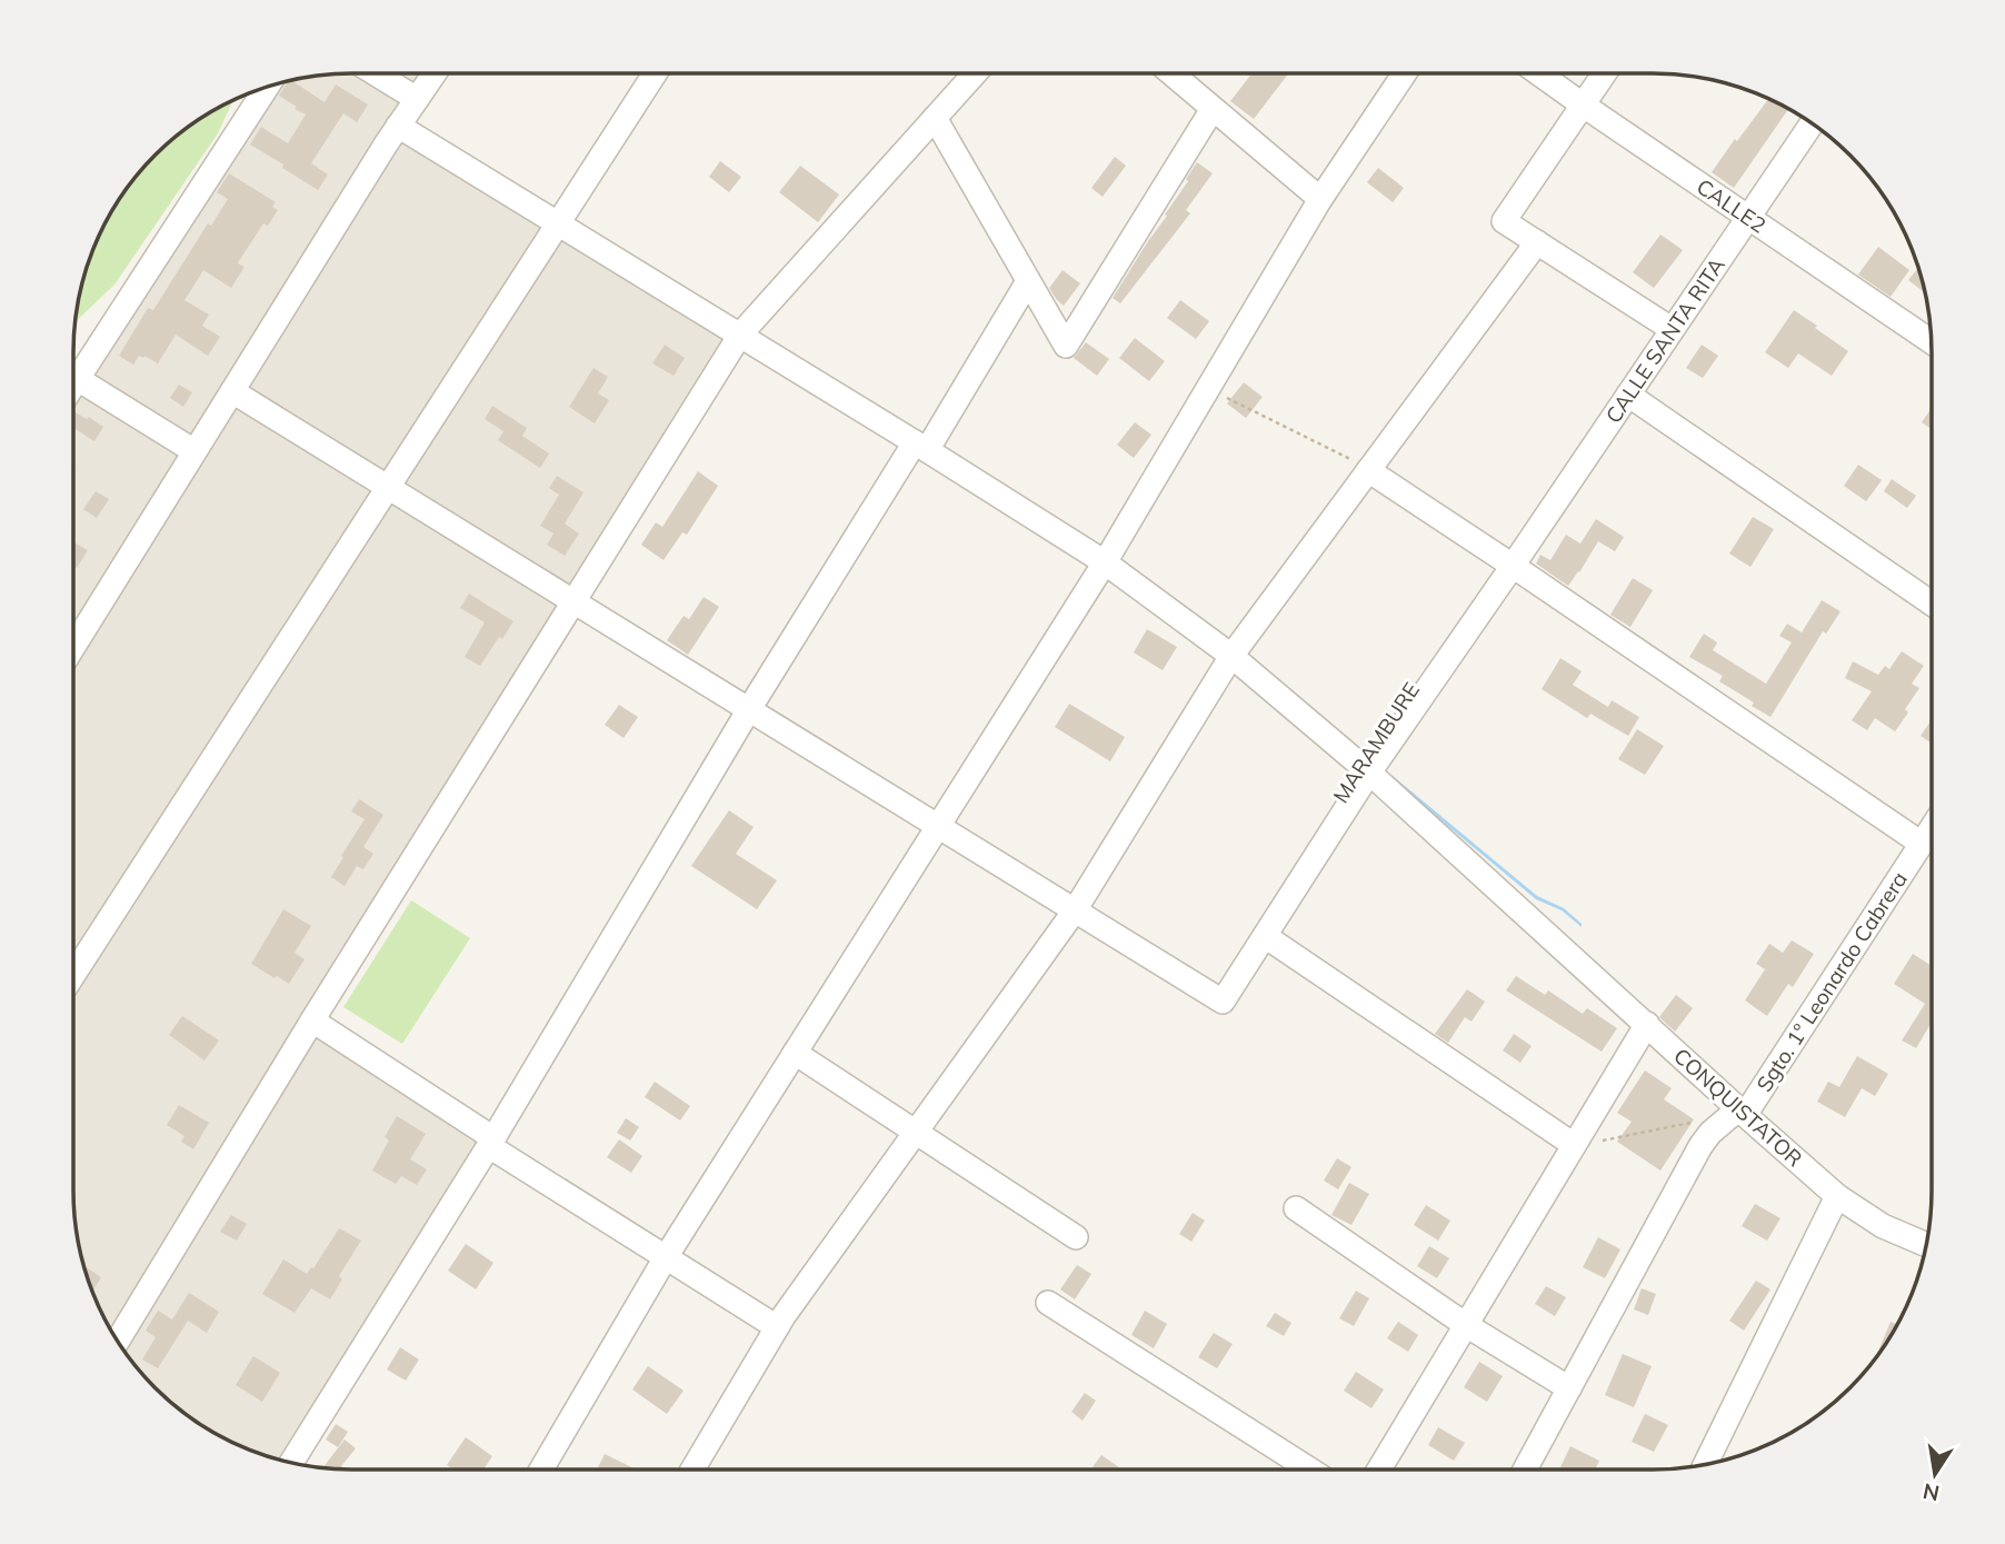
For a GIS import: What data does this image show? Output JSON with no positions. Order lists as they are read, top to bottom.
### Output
{
  "streets": {
    "street": [
      "CALLE2",
      "CALLE SANTA RITA",
      "Sgto. 1º Leonardo Cabrera",
      "CONQUISTATOR"
    ]
  },
  "crossings": [
    ["CALLE2", "CALLE SANTA RITA"],
    ["CALLE SANTA RITA", "CONQUISTATOR"],
    ["Sgto. 1º Leonardo Cabrera", "CONQUISTATOR"]
  ],
  "north": "bottom"
}
